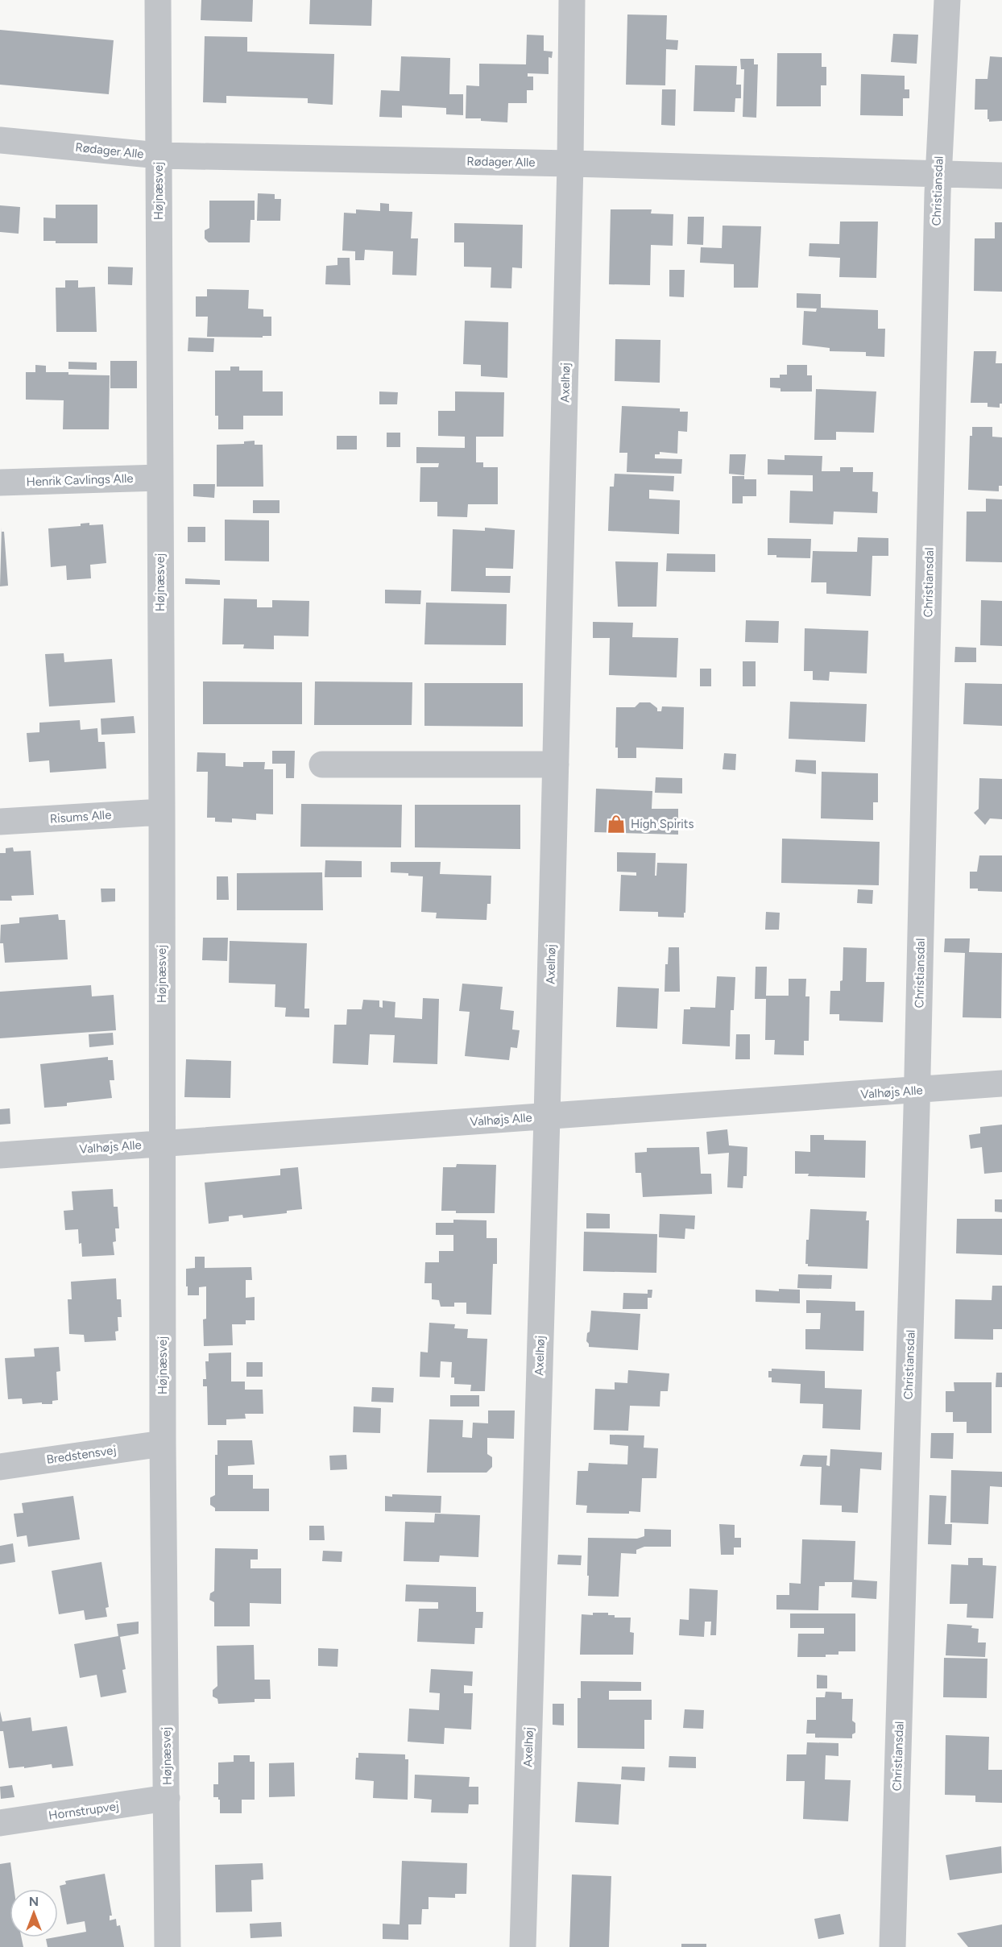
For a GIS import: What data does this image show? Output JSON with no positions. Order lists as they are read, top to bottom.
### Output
{
  "streets": {
    "street": [
      "Rødager Alle",
      "Højnæsvej",
      "Christiansdal",
      "Axelhøj",
      "Henrik Cavlings Alle",
      "Risums Alle",
      "Valhøjs Alle",
      "Bredstensvej",
      "Hornstrupvej"
    ]
  },
  "crossings": [
    ["Rødager Alle", "Højnæsvej"],
    ["Rødager Alle", "Christiansdal"],
    ["Rødager Alle", "Axelhøj"],
    ["Højnæsvej", "Henrik Cavlings Alle"],
    ["Højnæsvej", "Risums Alle"],
    ["Højnæsvej", "Valhøjs Alle"],
    ["Højnæsvej", "Bredstensvej"],
    ["Højnæsvej", "Hornstrupvej"],
    ["Christiansdal", "Valhøjs Alle"],
    ["Axelhøj", "Valhøjs Alle"]
  ],
  "places": {
    "shop": ["High Spirits"]
  },
  "north": "top"
}
